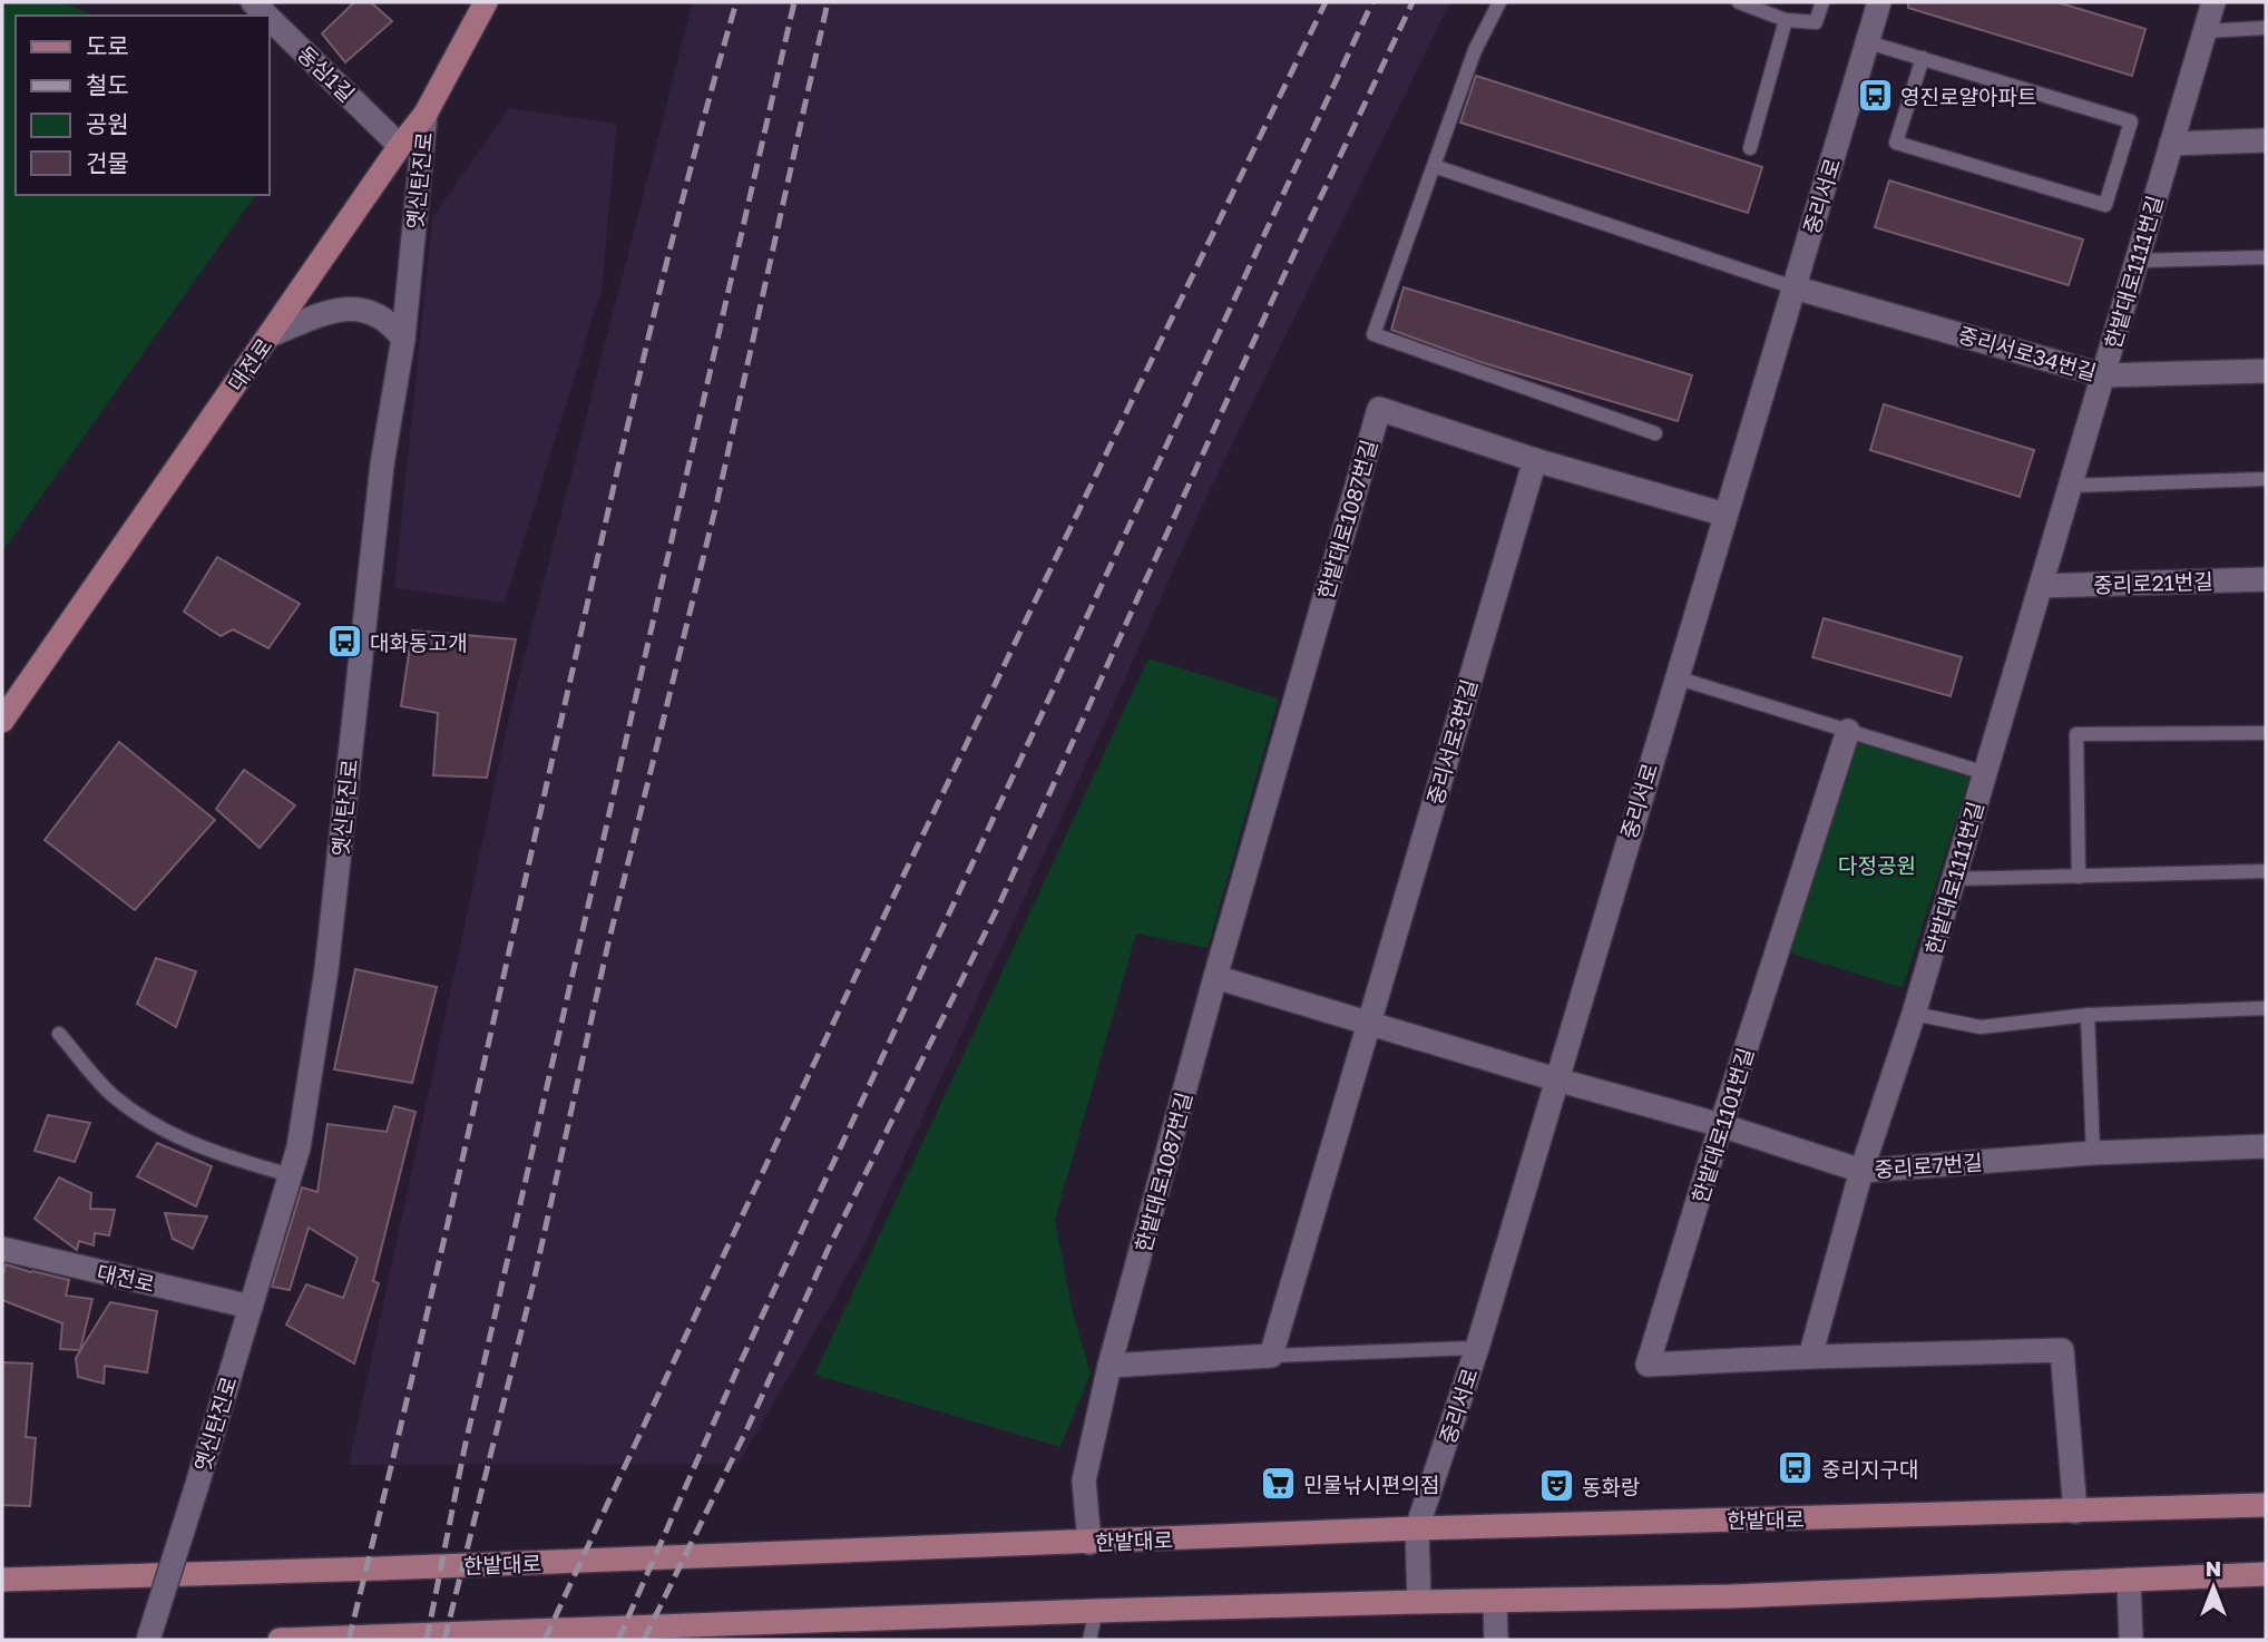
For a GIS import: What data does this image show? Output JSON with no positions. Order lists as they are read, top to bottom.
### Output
{
  "streets": {
    "main road": ["대전로", "한밭대로"],
    "street": [
      "동심1길",
      "옛신탄진로",
      "중리서로",
      "한밭대로1111번길",
      "중리서로34번길",
      "한밭대로1087번길",
      "중리로21번길",
      "중리서로3번길",
      "한밭대로1101번길",
      "중리로7번길"
    ]
  },
  "crossings": [
    ["동심1길", "대전로"],
    ["옛신탄진로", "대전로"],
    ["중리서로", "중리서로34번길"],
    ["중리서로", "한밭대로1087번길"],
    ["중리서로", "중리로7번길"],
    ["중리서로", "한밭대로"],
    ["한밭대로1111번길", "중리서로34번길"],
    ["한밭대로1111번길", "중리로21번길"],
    ["한밭대로1111번길", "한밭대로1101번길"],
    ["한밭대로1111번길", "중리로7번길"],
    ["한밭대로1087번길", "중리서로3번길"],
    ["한밭대로1087번길", "한밭대로"],
    ["한밭대로1101번길", "중리로7번길"]
  ],
  "parks": ["다정공원"],
  "places": {
    "bus stop": ["영진로얄아파트", "대화동고개", "중리지구대"],
    "supermarket": ["민물낚시편의점"],
    "theatre": ["동화랑"]
  },
  "legend": [
    "도로",
    "철도",
    "공원",
    "건물"
  ],
  "north": "top"
}
